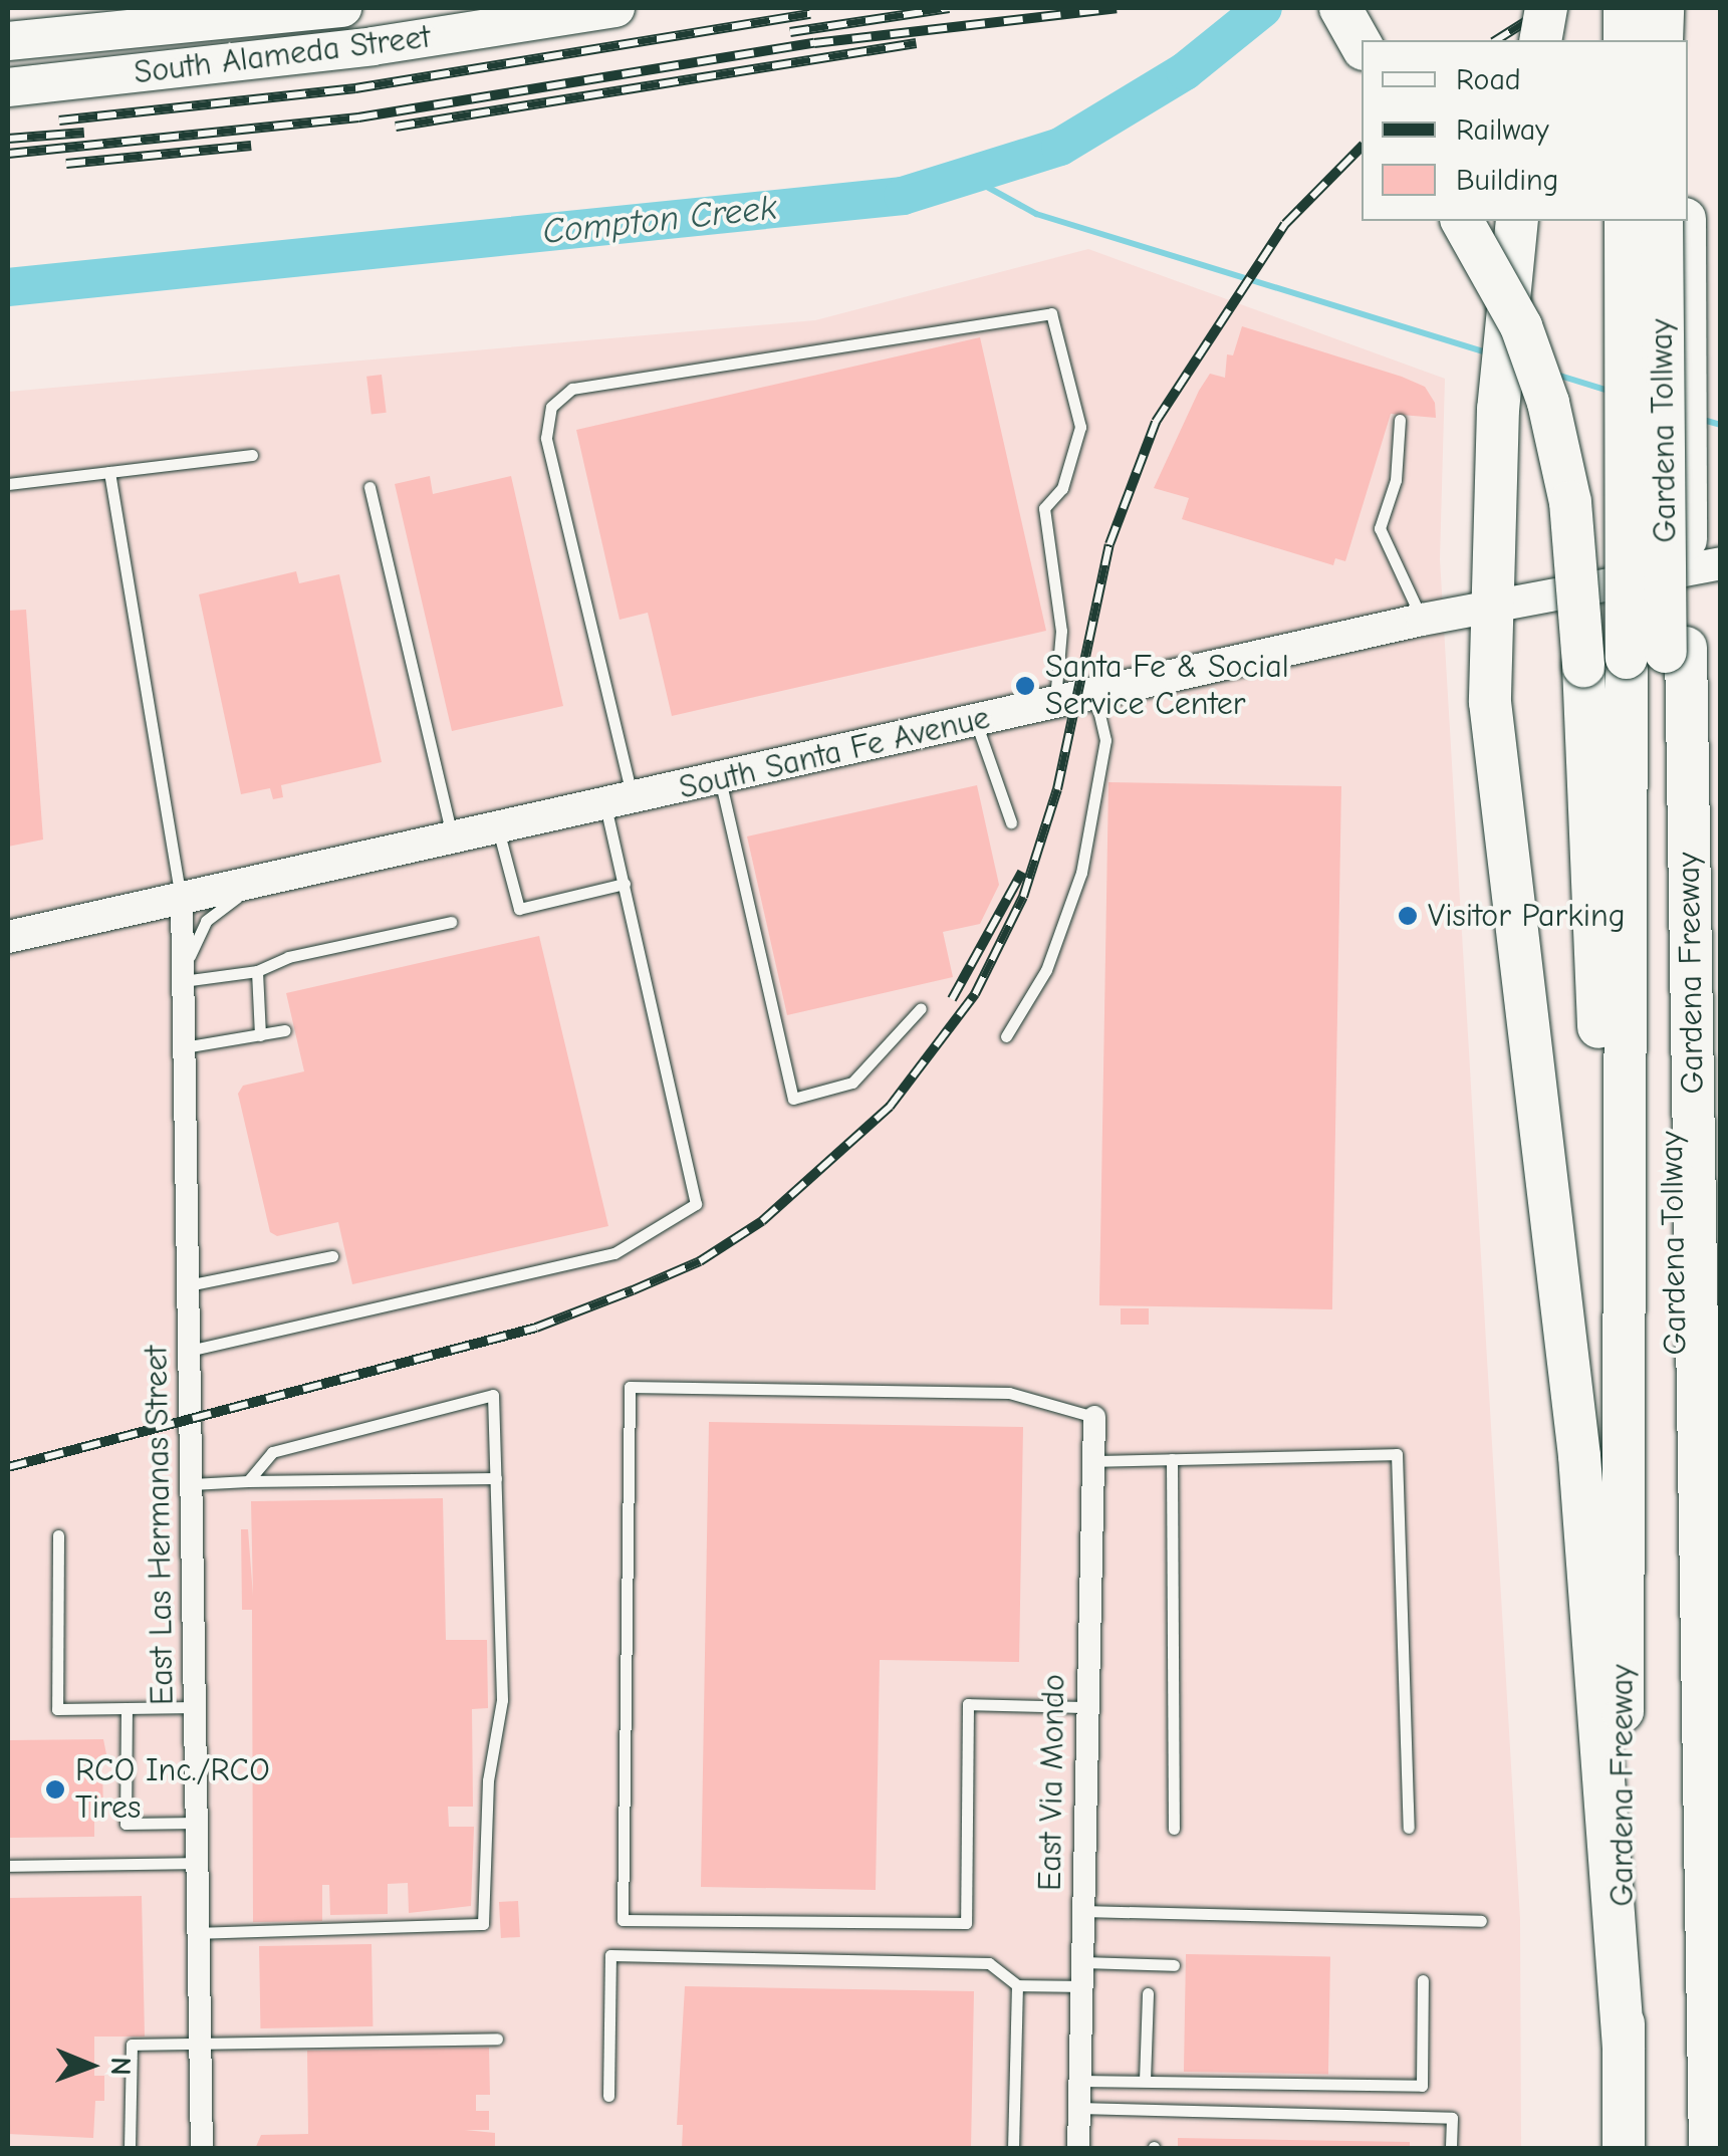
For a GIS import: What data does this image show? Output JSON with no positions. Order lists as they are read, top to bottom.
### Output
{
  "streets": {
    "highway": ["Gardena Tollway", "Gardena Freeway"],
    "main road": ["South Alameda Street", "South Santa Fe Avenue"],
    "street": ["East Las Hermanas Street", "East Via Mondo"]
  },
  "crossings": [
    ["Gardena Tollway", "Gardena Freeway"],
    ["South Santa Fe Avenue", "East Las Hermanas Street"]
  ],
  "water": ["Compton Creek"],
  "places": ["Santa Fe & Social Service Center", "Visitor Parking", "RCO Inc./RCO Tires"],
  "legend": ["Road", "Railway", "Building"],
  "north": "right"
}
